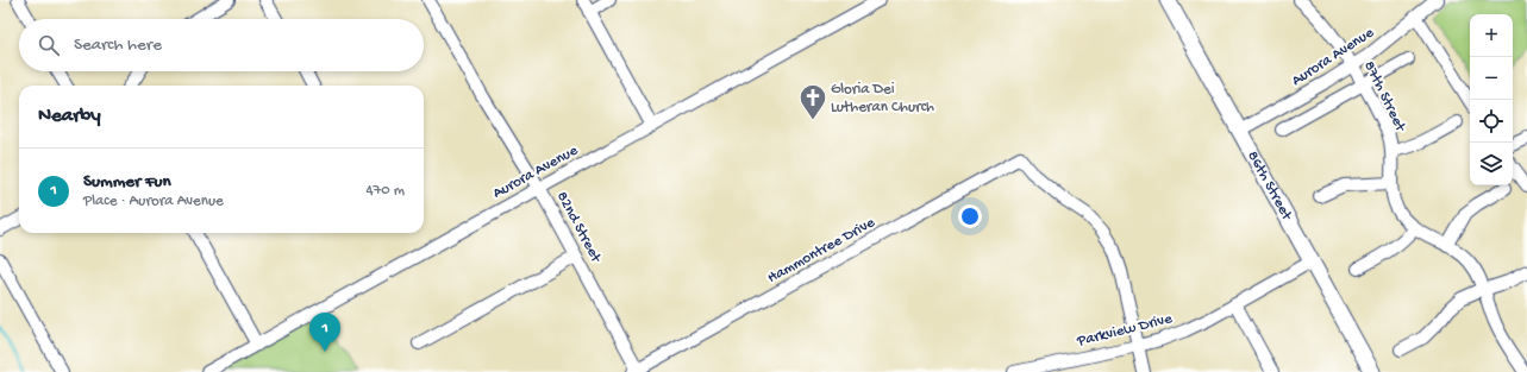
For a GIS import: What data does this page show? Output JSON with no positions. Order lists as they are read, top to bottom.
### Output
{
  "streets": {
    "main road": ["86th Street"],
    "street": [
      "Aurora Avenue",
      "87th Street",
      "82nd Street",
      "Hammontree Drive",
      "Parkview Drive"
    ]
  },
  "crossings": [
    ["Aurora Avenue", "87th Street"],
    ["Aurora Avenue", "86th Street"],
    ["Aurora Avenue", "82nd Street"],
    ["86th Street", "Parkview Drive"],
    ["82nd Street", "Hammontree Drive"],
    ["Hammontree Drive", "Parkview Drive"]
  ],
  "places": {
    "church": ["Gloria Dei Lutheran Church"]
  },
  "page": {
    "map_buttons": ["+", "−"],
    "search": "Search here",
    "heading": "Nearby",
    "list": [
      {
        "mark": "1",
        "name": "Summer Fun",
        "note": "Place · Aurora Avenue",
        "value": "470 m"
      }
    ],
    "pins": "1"
  }
}
